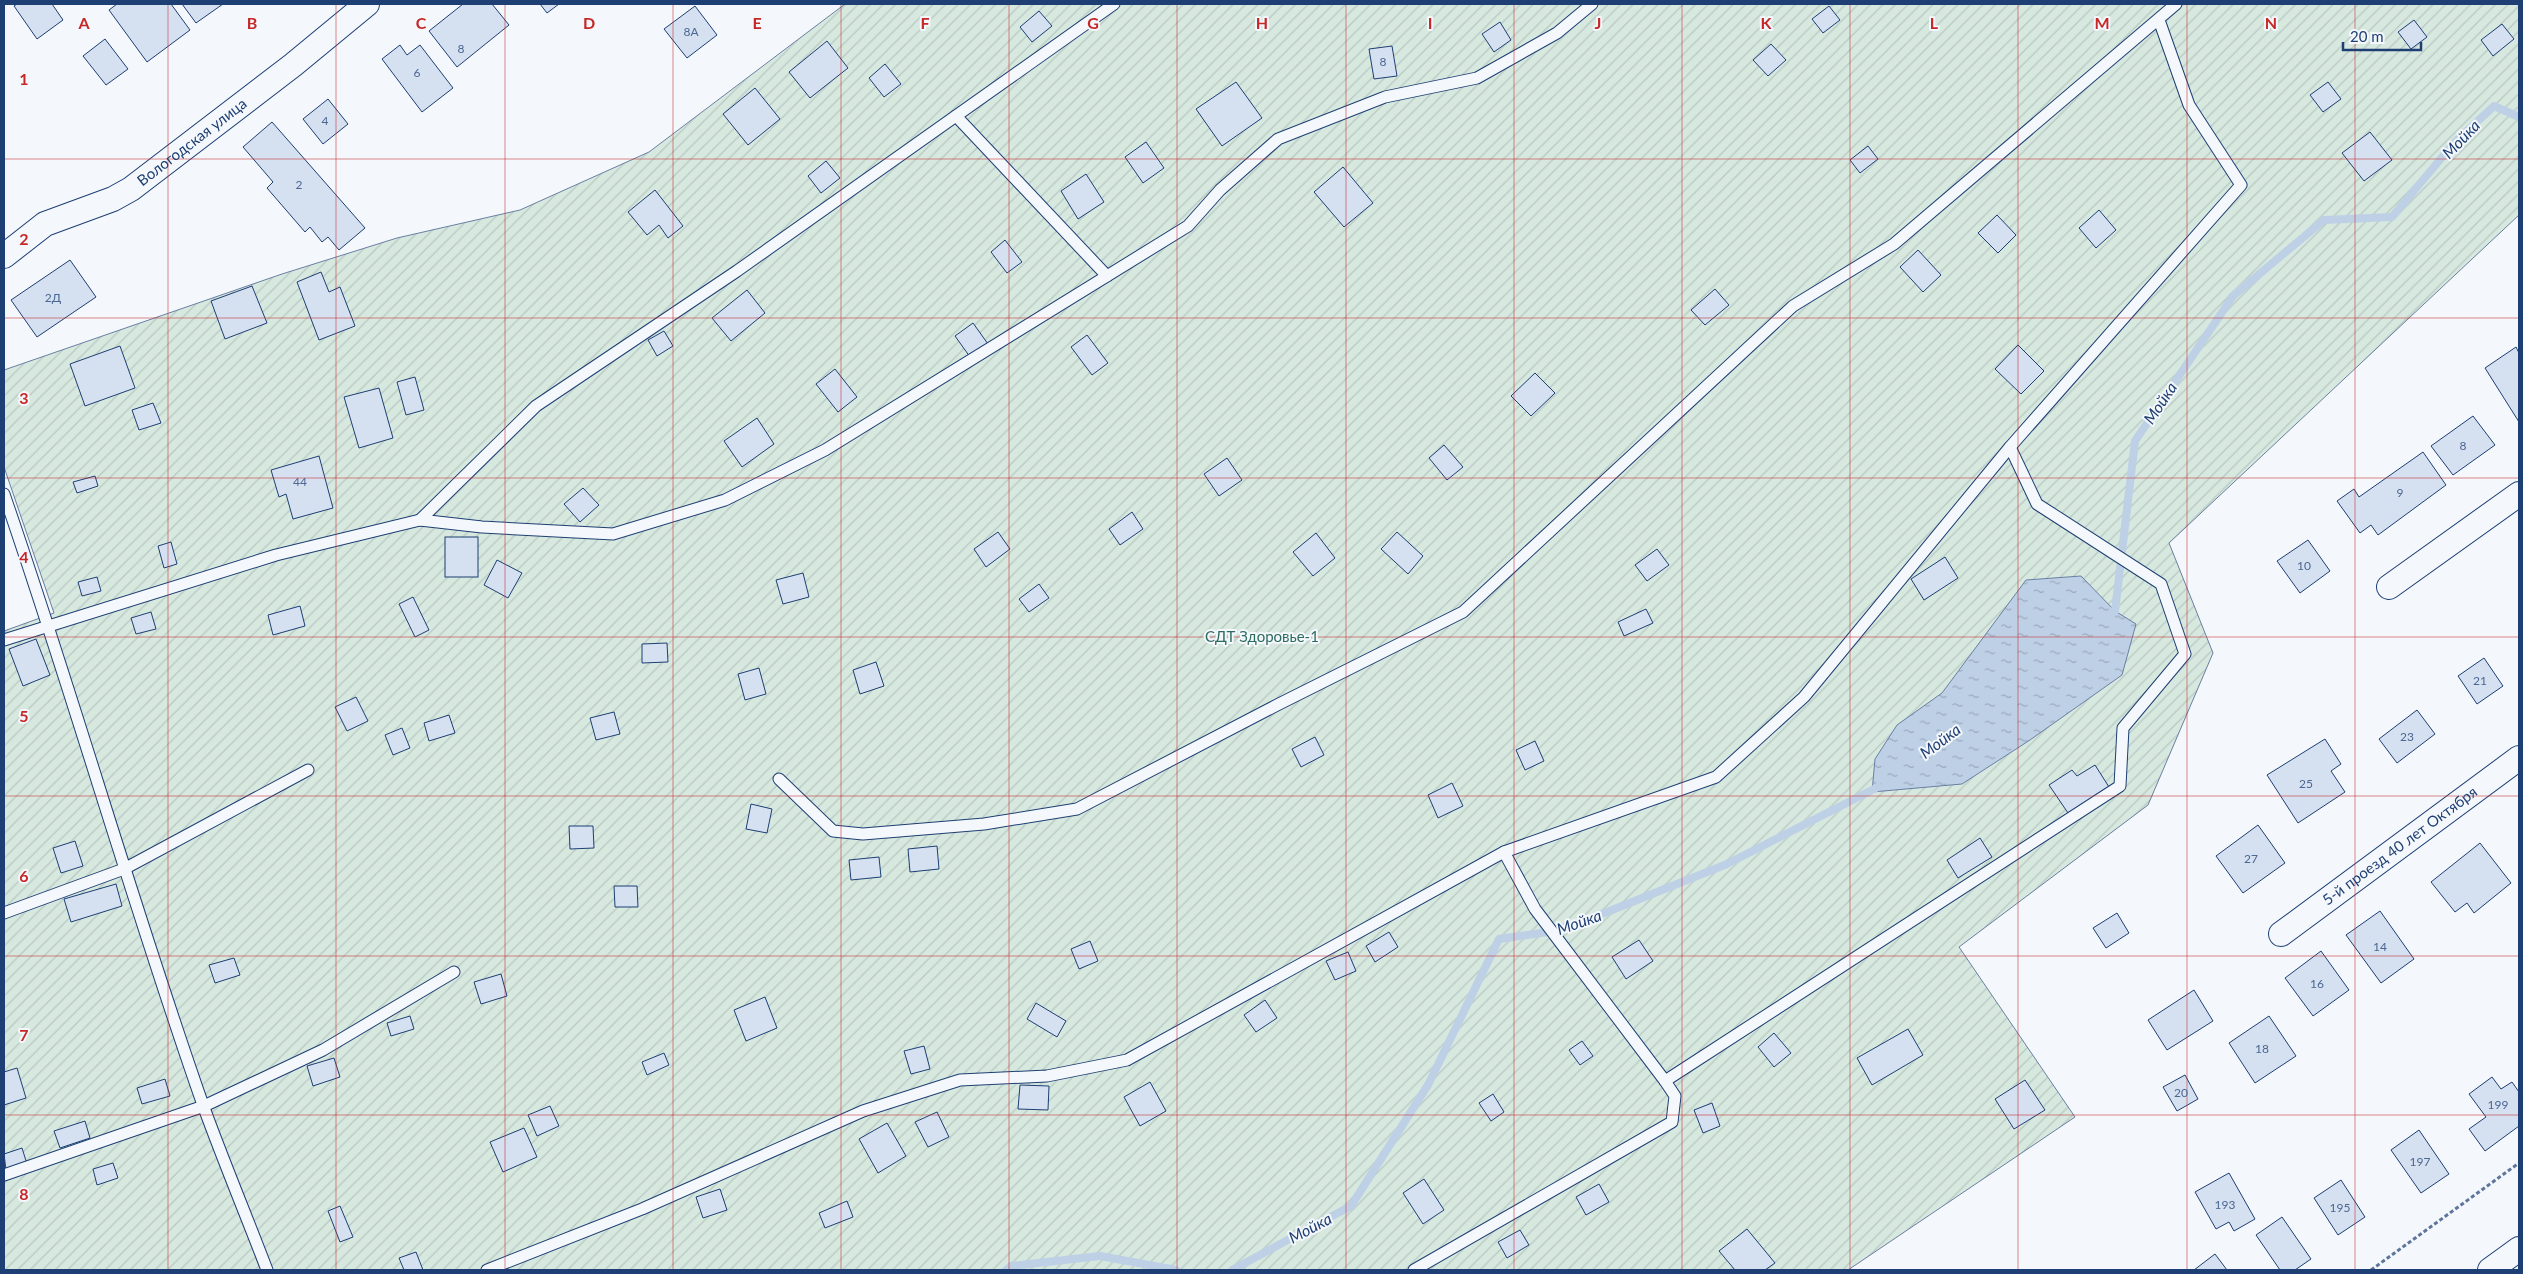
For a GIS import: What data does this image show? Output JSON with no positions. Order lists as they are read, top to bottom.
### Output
{
  "streets": {
    "street": ["Вологодская улица", "5-й проезд 40 лет Октября"]
  },
  "water": ["Мойка"],
  "parks": ["СДТ Здоровье-1"],
  "house_numbers": [
    "8А",
    "8",
    "8",
    "6",
    "4",
    "2",
    "2Д",
    "8",
    "44",
    "9",
    "10",
    "21",
    "23",
    "25",
    "27",
    "14",
    "16",
    "18",
    "20",
    "199",
    "197",
    "193",
    "195"
  ],
  "scale_bar": "20 m",
  "grid": {
    "columns": [
      "A",
      "B",
      "C",
      "D",
      "E",
      "F",
      "G",
      "H",
      "I",
      "J",
      "K",
      "L",
      "M",
      "N"
    ],
    "rows": [
      "1",
      "2",
      "3",
      "4",
      "5",
      "6",
      "7",
      "8"
    ]
  }
}
